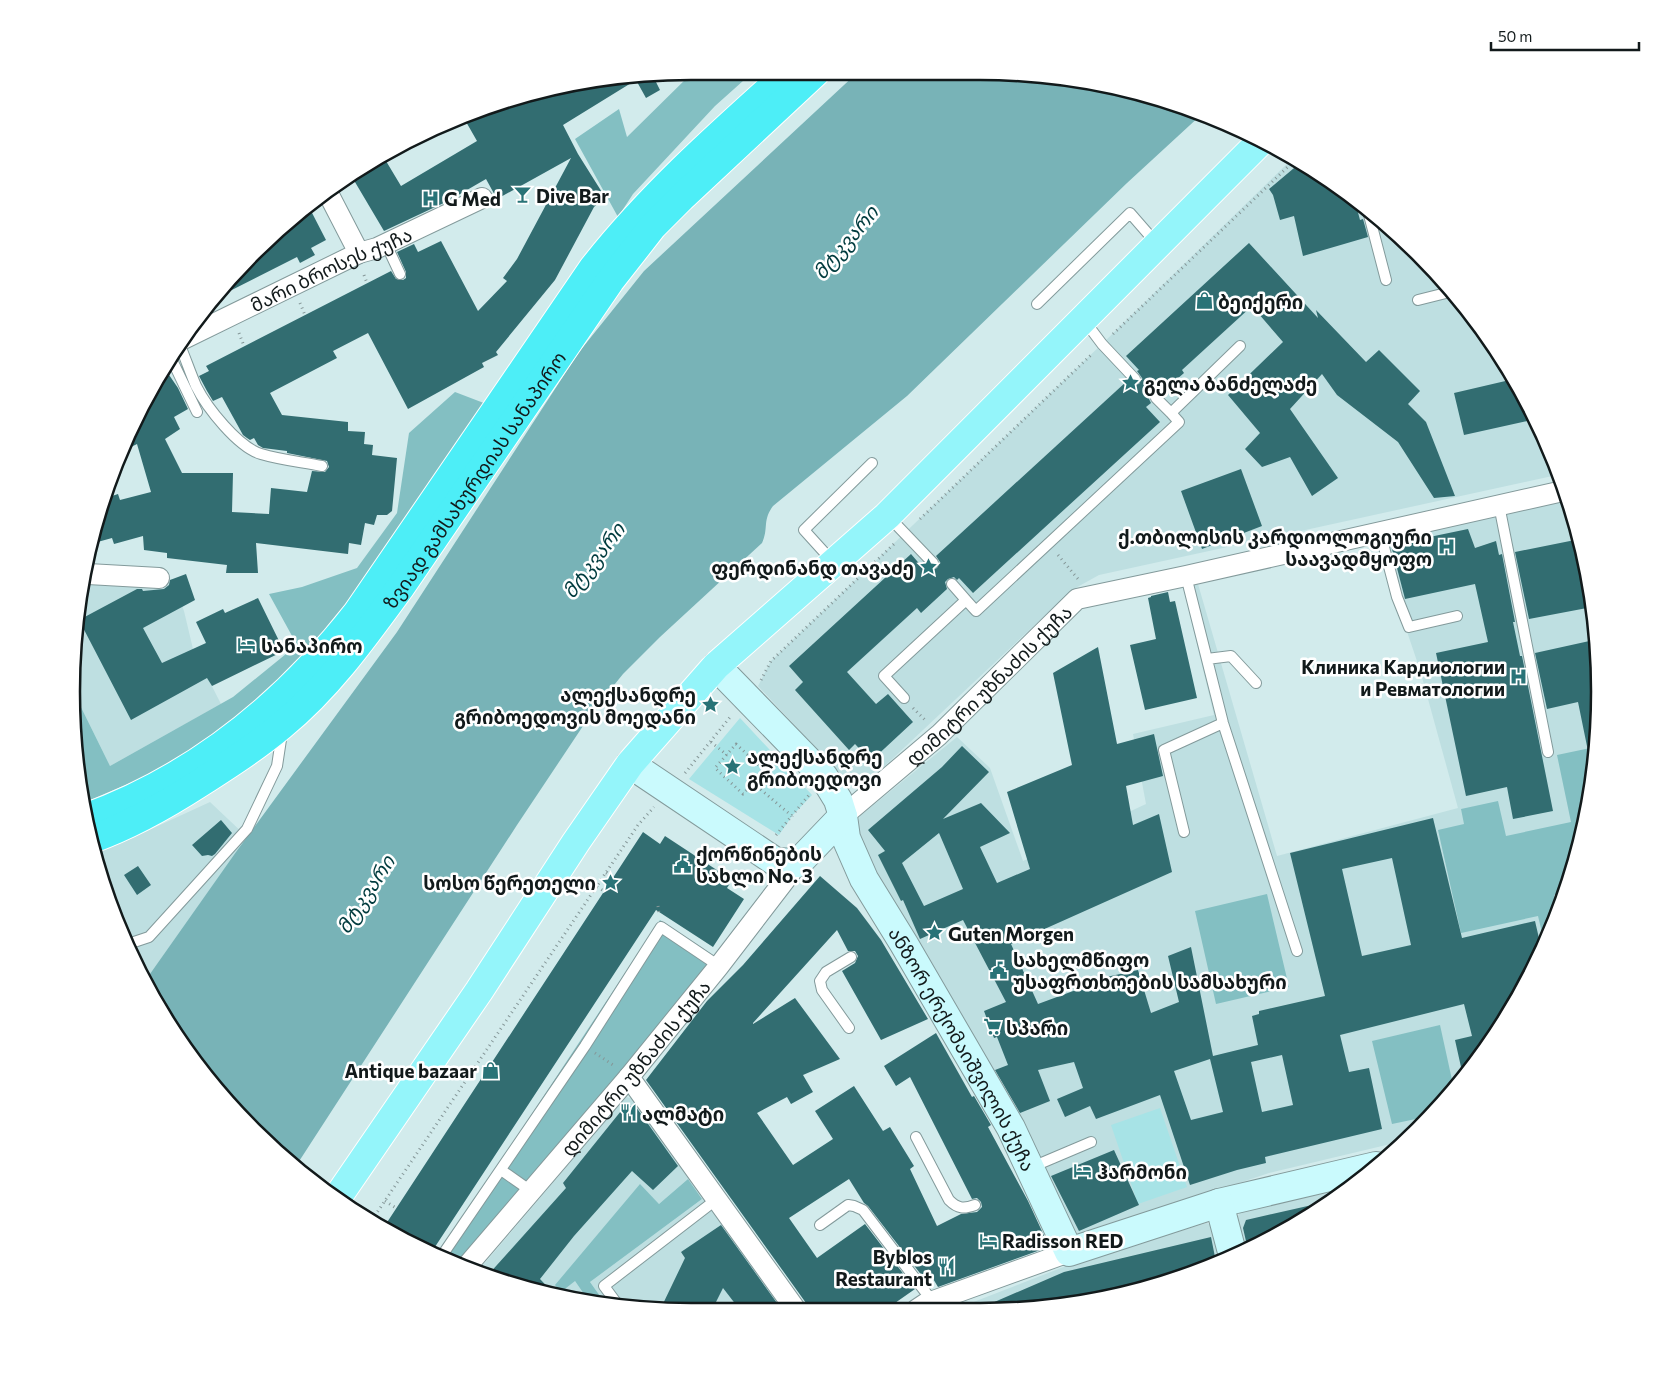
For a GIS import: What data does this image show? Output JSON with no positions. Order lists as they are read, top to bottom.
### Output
{
  "streets": {
    "highway": ["ზვიად გამსახურდიას სანაპირო"],
    "main road": ["დიმიტრი უზნაძის ქუჩა", "ანზორ ერქომაიშვილის ქუჩა"],
    "street": ["მარი ბროსეს ქუჩა"]
  },
  "crossings": [
    ["დიმიტრი უზნაძის ქუჩა", "ანზორ ერქომაიშვილის ქუჩა"]
  ],
  "water": ["მტკვარი"],
  "places": {
    "bar": ["Dive Bar"],
    "hospital": ["G Med", "ქ.თბილისის კარდიოლოგიური საავადმყოფო", "Клиника Кардиологии и Ревматологии"],
    "shop": ["ბეიქერი", "Antique bazaar"],
    "place": [
      "გელა ბანძელაძე",
      "ფერდინანდ თავაძე",
      "ალექსანდრე გრიბოედოვის მოედანი",
      "ალექსანდრე გრიბოედოვი",
      "სოსო წერეთელი",
      "Guten Morgen"
    ],
    "hotel": ["სანაპირო", "ჰარმონი", "Radisson RED"],
    "public building": ["ქორწინების სახლი No. 3", "სახელმწიფო უსაფრთხოების სამსახური"],
    "supermarket": ["სპარი"],
    "restaurant": ["ალმატი", "Byblos Restaurant"]
  },
  "scale_bar": "50 m"
}
